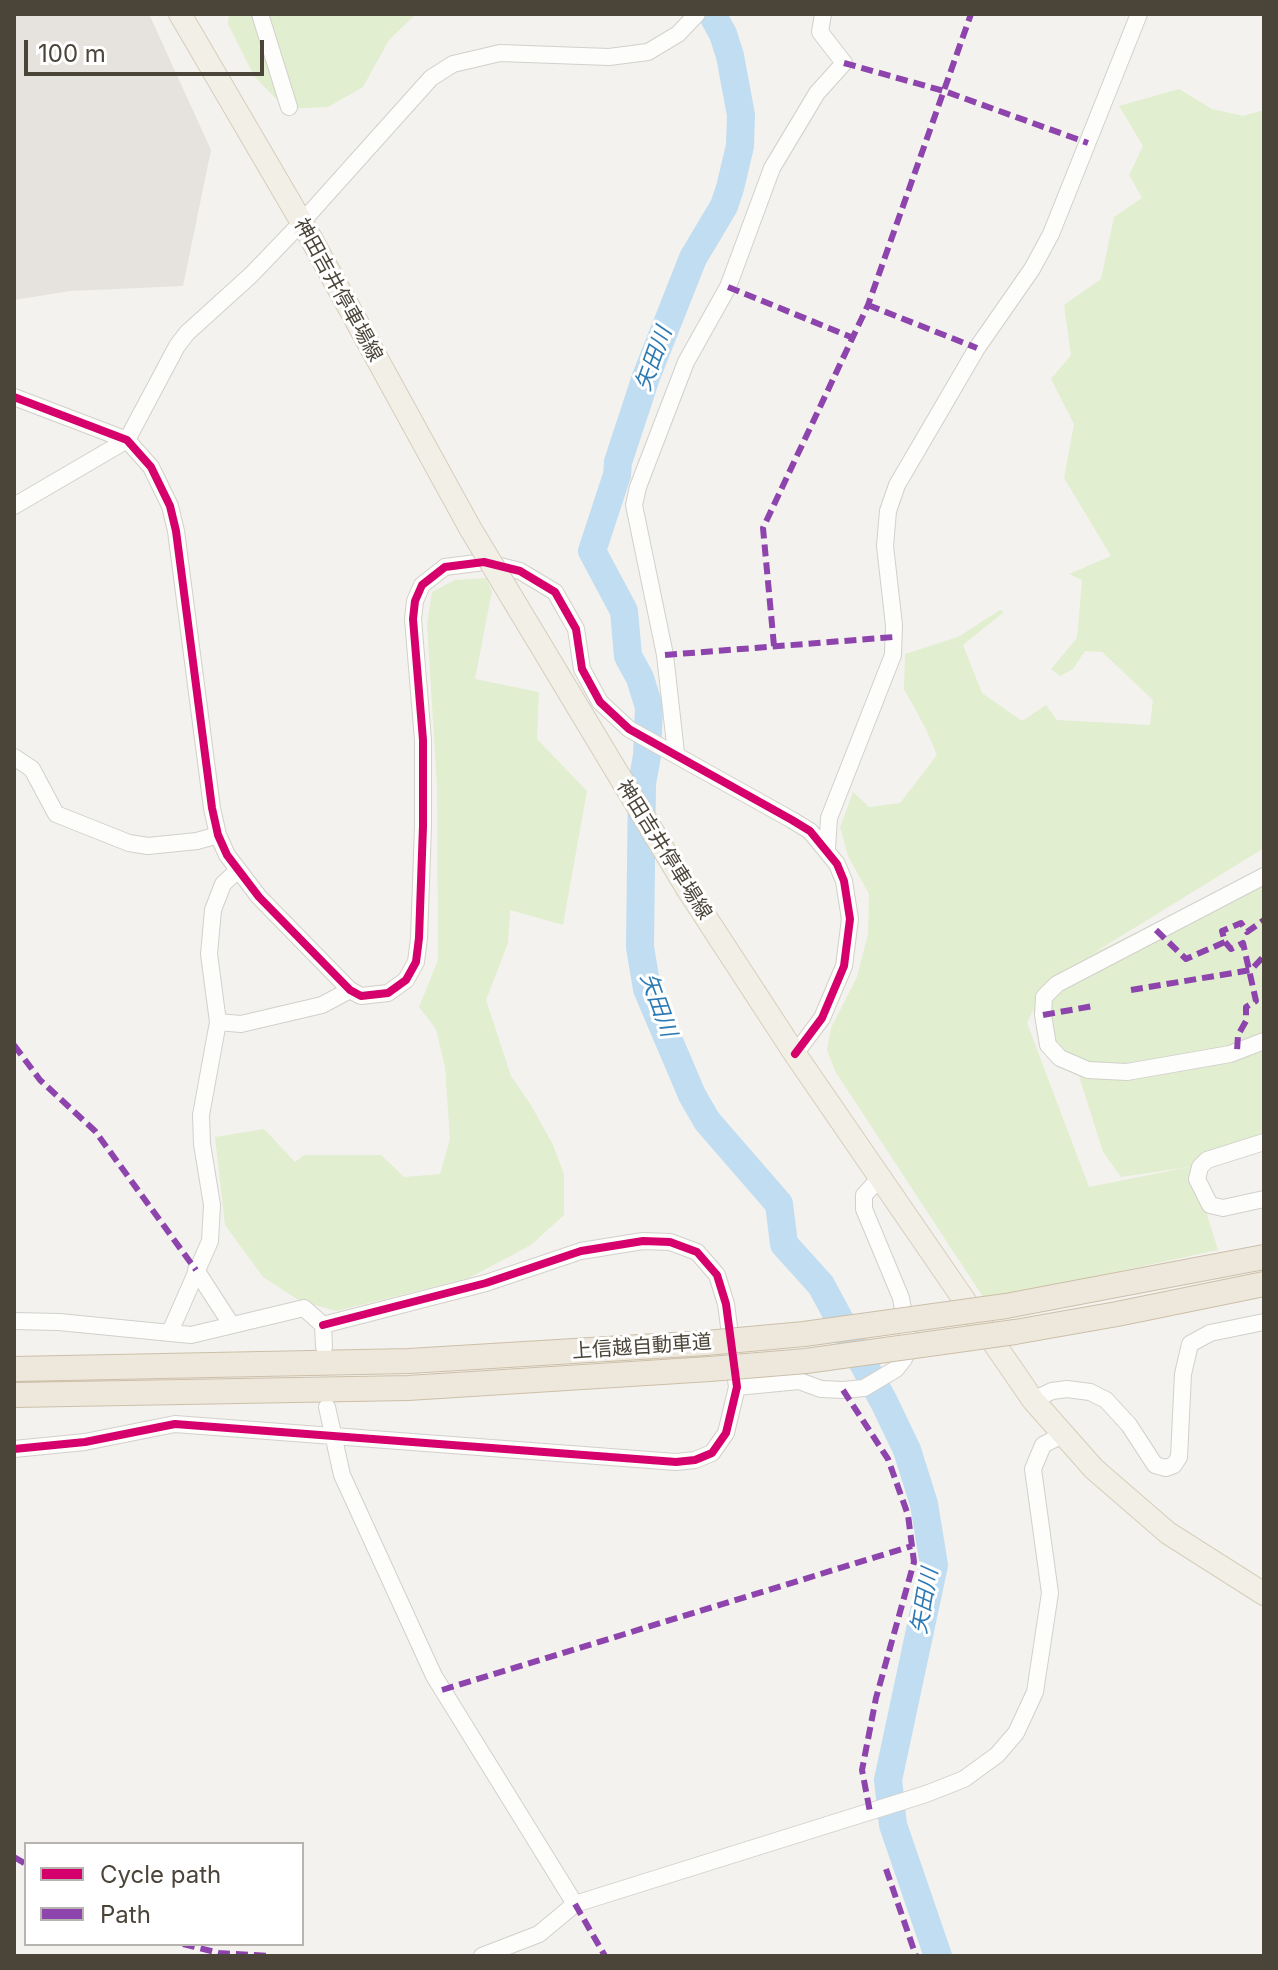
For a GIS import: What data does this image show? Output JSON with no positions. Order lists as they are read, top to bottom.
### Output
{
  "streets": {
    "highway": ["上信越自動車道"],
    "main road": ["神田吉井停車場線"]
  },
  "water": ["矢田川"],
  "legend": ["Cycle path", "Path"],
  "scale_bar": "100 m"
}
